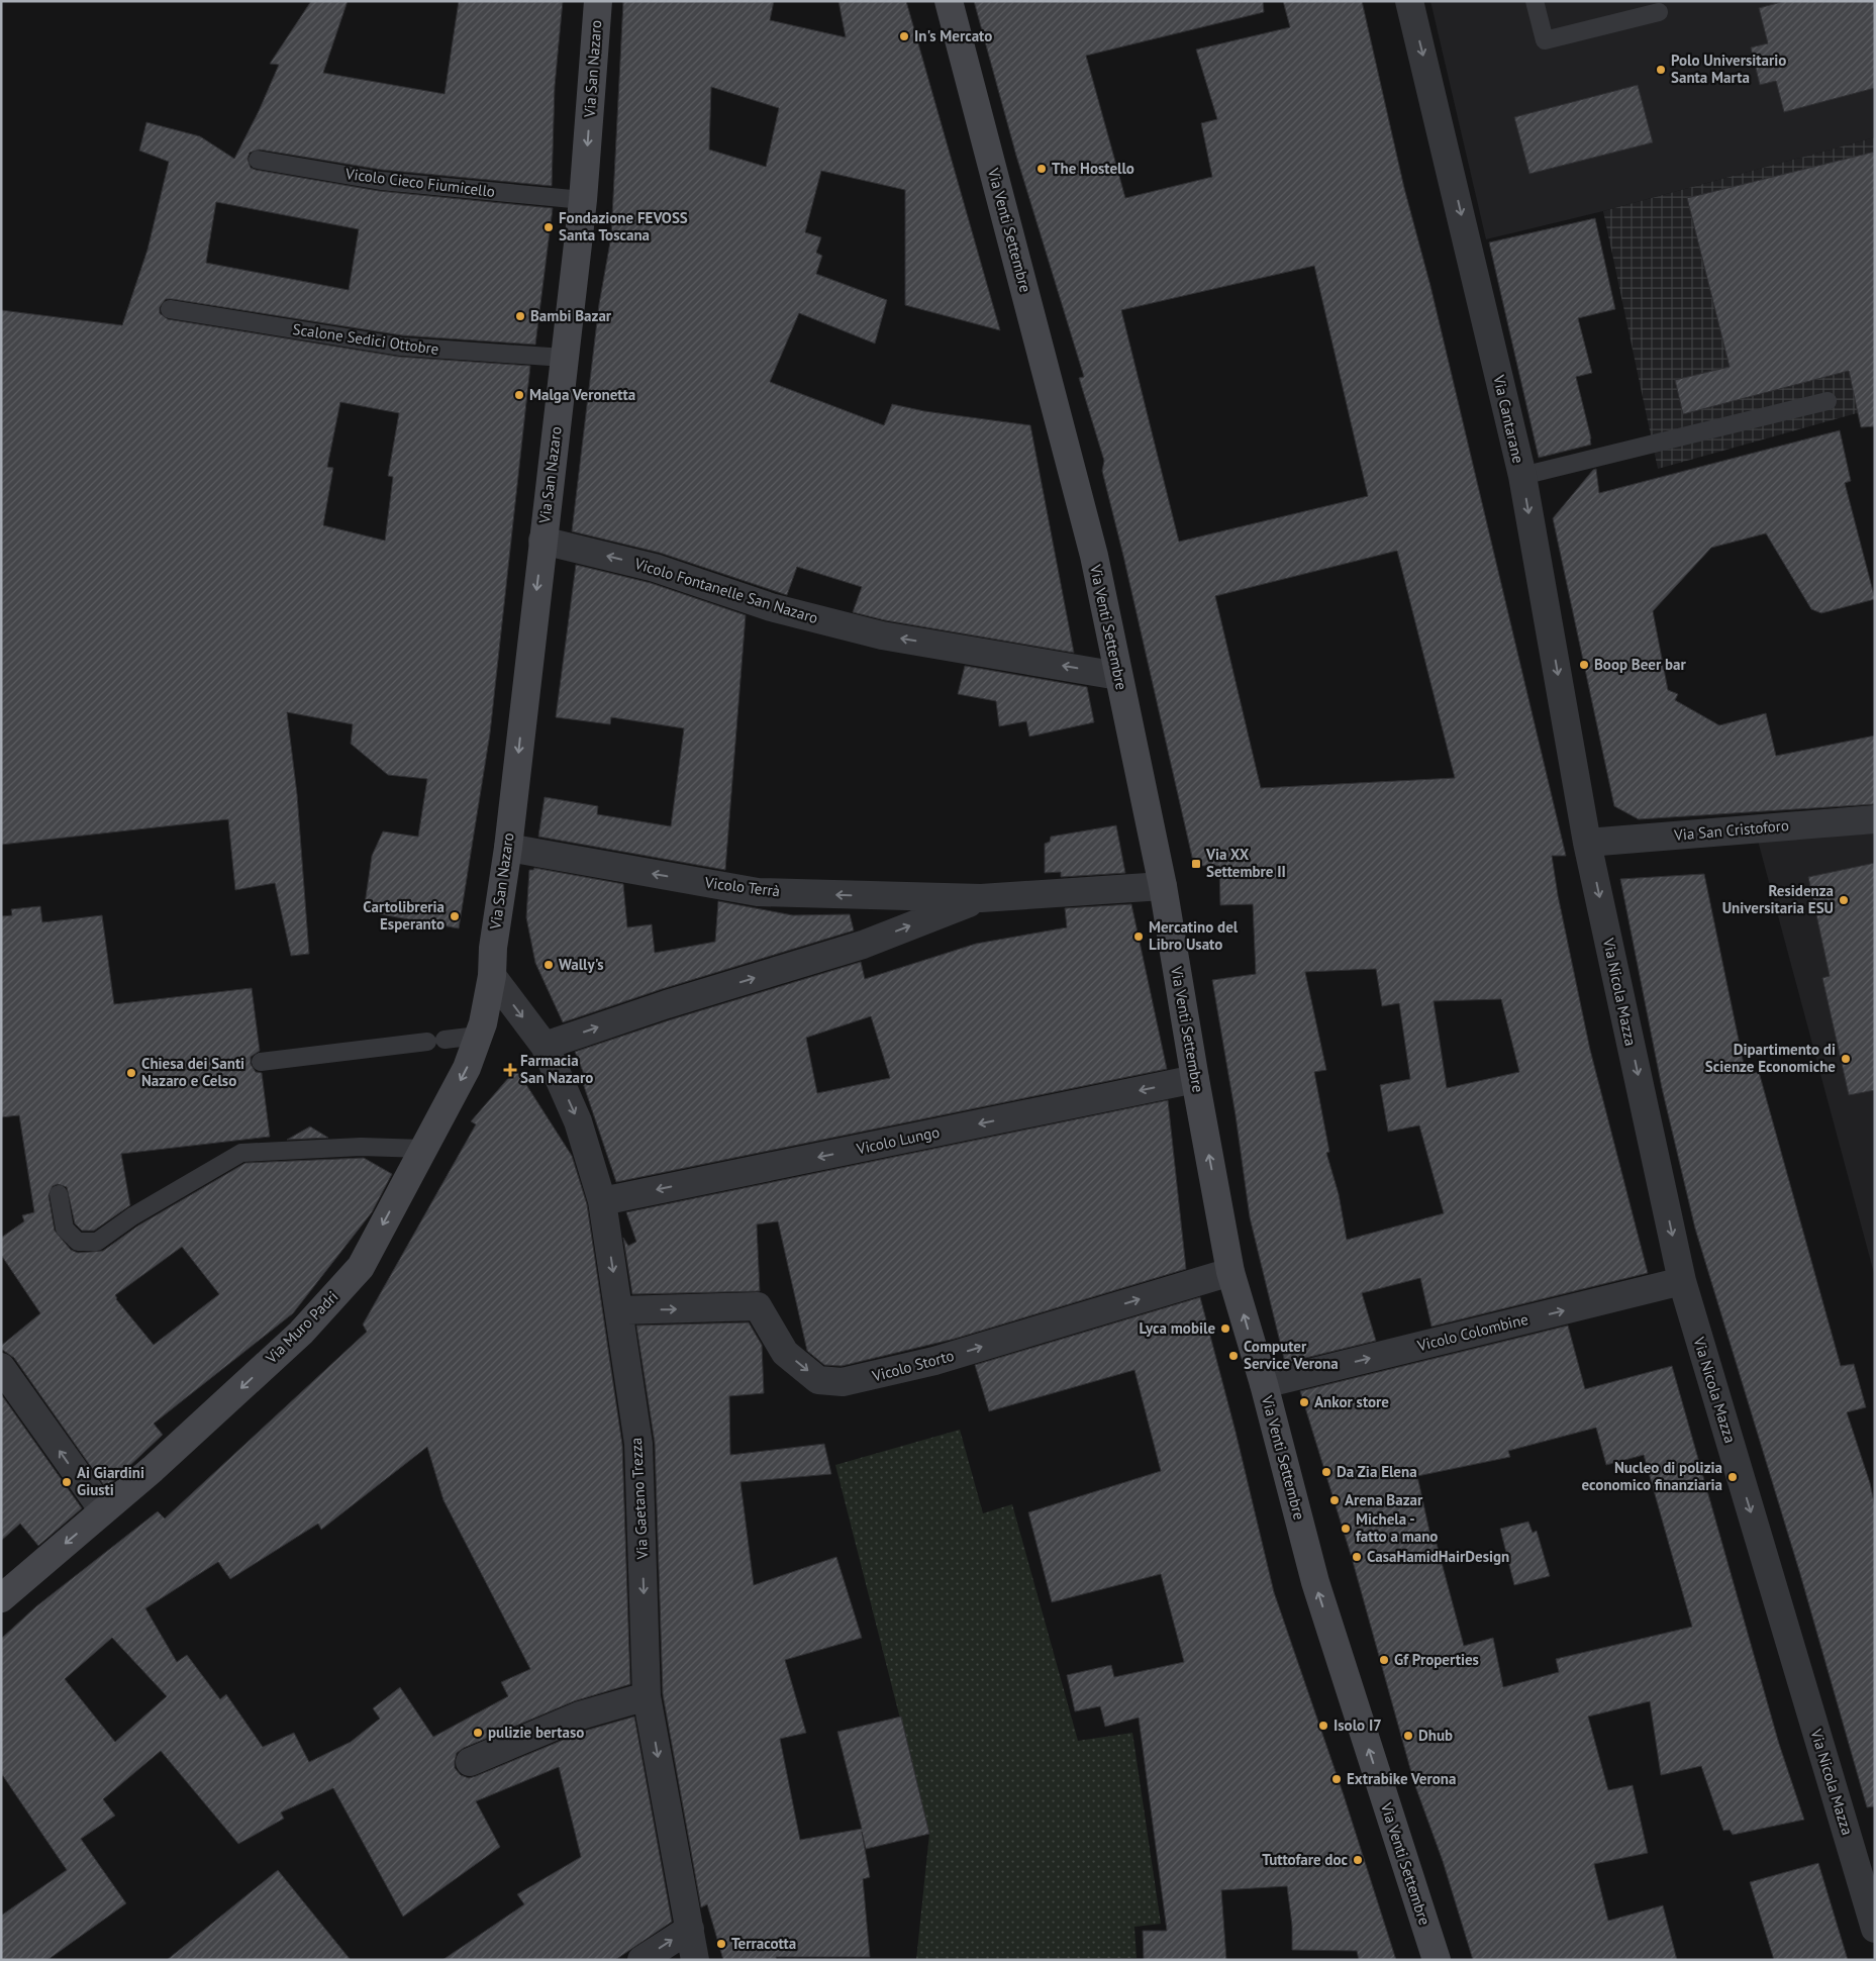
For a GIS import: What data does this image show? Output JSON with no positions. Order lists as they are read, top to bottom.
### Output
{
  "streets": {
    "street": [
      "Via San Nazaro",
      "Via Venti Settembre",
      "Via Cantarane",
      "Vicolo Fontanelle San Nazaro",
      "Via San Cristoforo",
      "Vicolo Terrà",
      "Via Nicola Mazza",
      "Vicolo Lungo",
      "Via Muro Padri",
      "Vicolo Colombine",
      "Vicolo Storto",
      "Via Gaetano Trezza"
    ],
    "lane": ["Vicolo Cieco Fiumicello", "Scalone Sedici Ottobre"]
  },
  "crossings": [
    ["Via San Nazaro", "Vicolo Cieco Fiumicello"],
    ["Via San Nazaro", "Scalone Sedici Ottobre"],
    ["Via San Nazaro", "Vicolo Fontanelle San Nazaro"],
    ["Via San Nazaro", "Vicolo Terrà"],
    ["Via San Nazaro", "Via Muro Padri"],
    ["Via San Nazaro", "Via Gaetano Trezza"],
    ["Via Venti Settembre", "Vicolo Fontanelle San Nazaro"],
    ["Via Venti Settembre", "Vicolo Terrà"],
    ["Via Venti Settembre", "Vicolo Lungo"],
    ["Via Venti Settembre", "Vicolo Colombine"],
    ["Via Venti Settembre", "Vicolo Storto"],
    ["Via Cantarane", "Via San Cristoforo"],
    ["Via Cantarane", "Via Nicola Mazza"],
    ["Via San Cristoforo", "Via Nicola Mazza"],
    ["Vicolo Terrà", "Via Gaetano Trezza"],
    ["Via Nicola Mazza", "Vicolo Colombine"],
    ["Vicolo Lungo", "Via Gaetano Trezza"],
    ["Via Muro Padri", "Via Gaetano Trezza"],
    ["Vicolo Storto", "Via Gaetano Trezza"]
  ],
  "one_way": [
    "Via San Nazaro",
    "Via Venti Settembre",
    "Via Cantarane",
    "Vicolo Fontanelle San Nazaro",
    "Via Nicola Mazza",
    "Vicolo Lungo",
    "Via Muro Padri",
    "Vicolo Colombine",
    "Vicolo Storto",
    "Via Gaetano Trezza"
  ],
  "places": {
    "other": [
      "In's Mercato",
      "Polo Universitario Santa Marta",
      "The Hostello",
      "Fondazione FEVOSS Santa Toscana",
      "Bambi Bazar",
      "Malga Veronetta",
      "Boop Beer bar",
      "Residenza Universitaria ESU",
      "Cartolibreria Esperanto",
      "Mercatino del Libro Usato",
      "Wally's",
      "Dipartimento di Scienze Economiche",
      "Chiesa dei Santi Nazaro e Celso",
      "Lyca mobile",
      "Computer Service Verona",
      "Ankor store",
      "Da Zia Elena",
      "Nucleo di polizia economico finanziaria",
      "Ai Giardini Giusti",
      "Arena Bazar",
      "Michela - fatto a mano",
      "CasaHamidHairDesign",
      "Gf Properties",
      "Isolo I7",
      "pulizie bertaso",
      "Dhub",
      "Extrabike Verona",
      "Tuttofare doc",
      "Terracotta"
    ],
    "transit": ["Via XX Settembre II"],
    "health": ["Farmacia San Nazaro"]
  }
}
